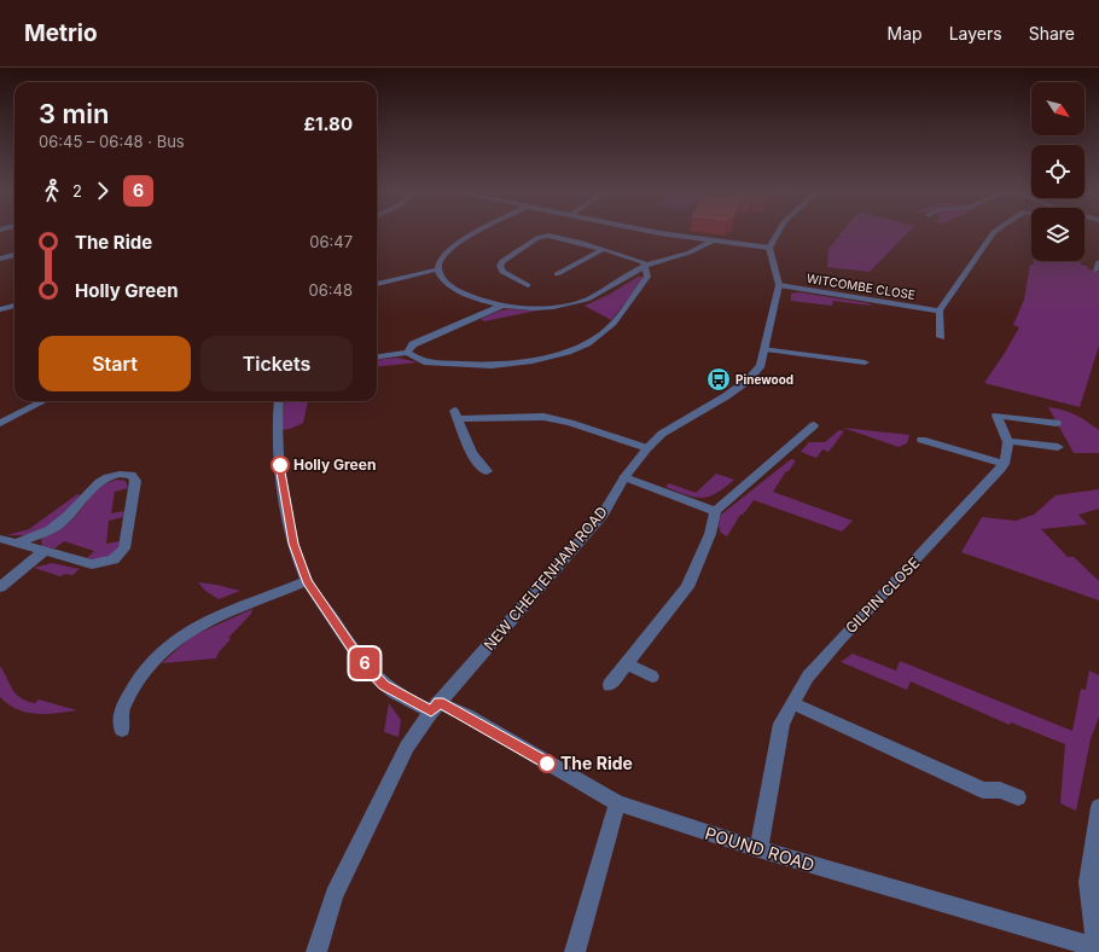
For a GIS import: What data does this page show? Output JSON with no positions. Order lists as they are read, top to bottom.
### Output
{
  "streets": {
    "street": [
      "WITCOMBE CLOSE",
      "NEW CHELTENHAM ROAD",
      "GILPIN CLOSE",
      "POUND ROAD"
    ]
  },
  "crossings": [
    ["WITCOMBE CLOSE", "NEW CHELTENHAM ROAD"],
    ["NEW CHELTENHAM ROAD", "POUND ROAD"],
    ["GILPIN CLOSE", "POUND ROAD"]
  ],
  "places": {
    "bus stop": ["Pinewood"],
    "other": ["Holly Green", "The Ride"]
  },
  "lines": ["bus line 6"],
  "north": "bottom right",
  "page": {
    "header": "Metrio",
    "nav": ["Map", "Layers", "Share"],
    "on_map": "6",
    "heading": ["3 min", "06:45 – 06:48 · Bus", "£1.80"],
    "legs": ["2", "6"],
    "list": [
      {
        "name": "The Ride",
        "value": "06:47"
      },
      {
        "name": "Holly Green",
        "value": "06:48"
      }
    ],
    "buttons": ["Start", "Tickets"]
  }
}
